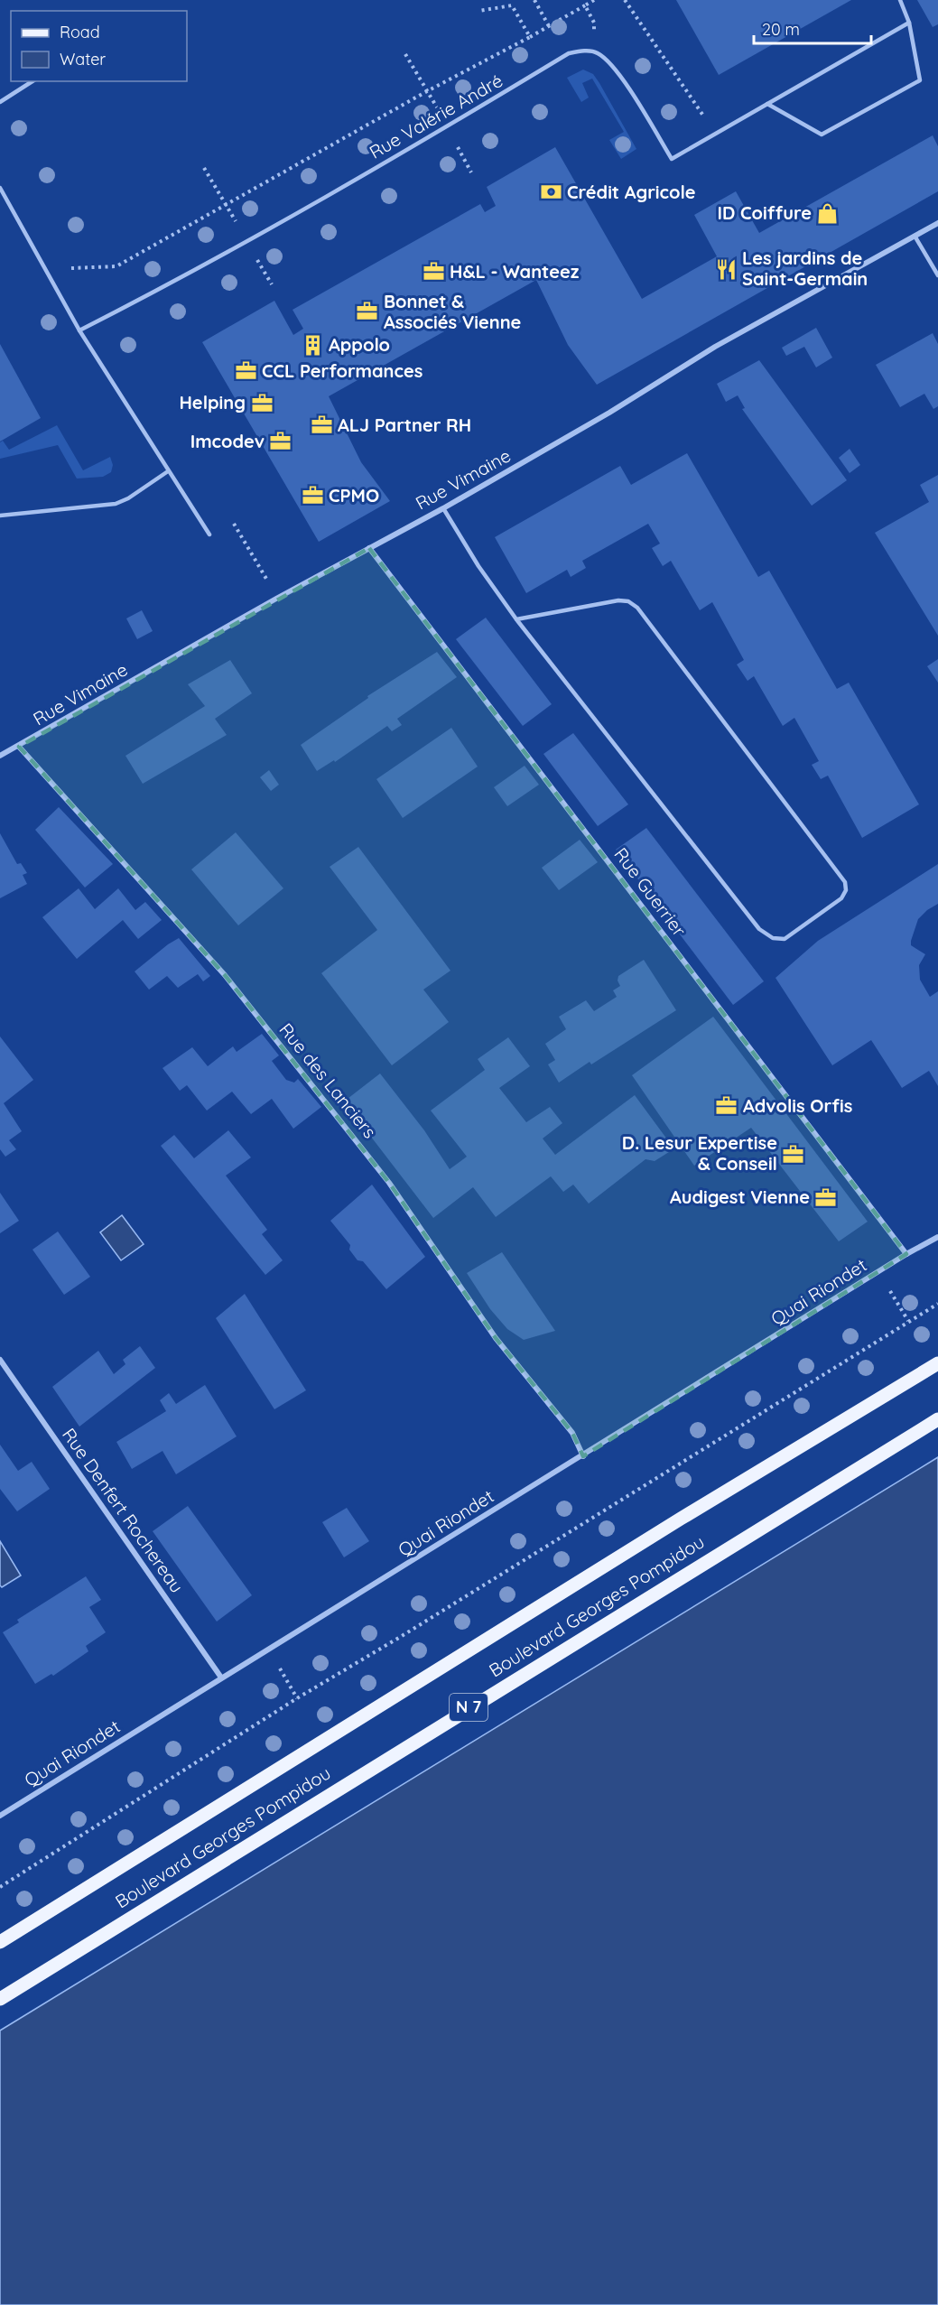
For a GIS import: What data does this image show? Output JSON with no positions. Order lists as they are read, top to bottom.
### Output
{
  "streets": {
    "main road": ["Boulevard Georges Pompidou", "N 7"],
    "street": [
      "Rue Vimaine",
      "Rue Guerrier",
      "Rue des Lanciers",
      "Quai Riondet",
      "Rue Denfert Rochereau"
    ],
    "lane": ["Rue Valérie André"]
  },
  "crossings": [
    ["Rue Vimaine", "Rue Guerrier"],
    ["Rue Vimaine", "Rue des Lanciers"],
    ["Rue Guerrier", "Quai Riondet"],
    ["Rue des Lanciers", "Quai Riondet"],
    ["Quai Riondet", "Rue Denfert Rochereau"]
  ],
  "places": {
    "bank": ["Crédit Agricole"],
    "shop": ["ID Coiffure"],
    "restaurant": ["Les jardins de Saint-Germain"],
    "office": [
      "H&L - Wanteez",
      "Bonnet & Associés Vienne",
      "CCL Performances",
      "Helping",
      "ALJ Partner RH",
      "Imcodev",
      "CPMO",
      "Advolis Orfis",
      "D. Lesur Expertise & Conseil",
      "Audigest Vienne"
    ],
    "building": ["Appolo"]
  },
  "legend": ["Road", "Water"],
  "scale_bar": "20 m"
}
